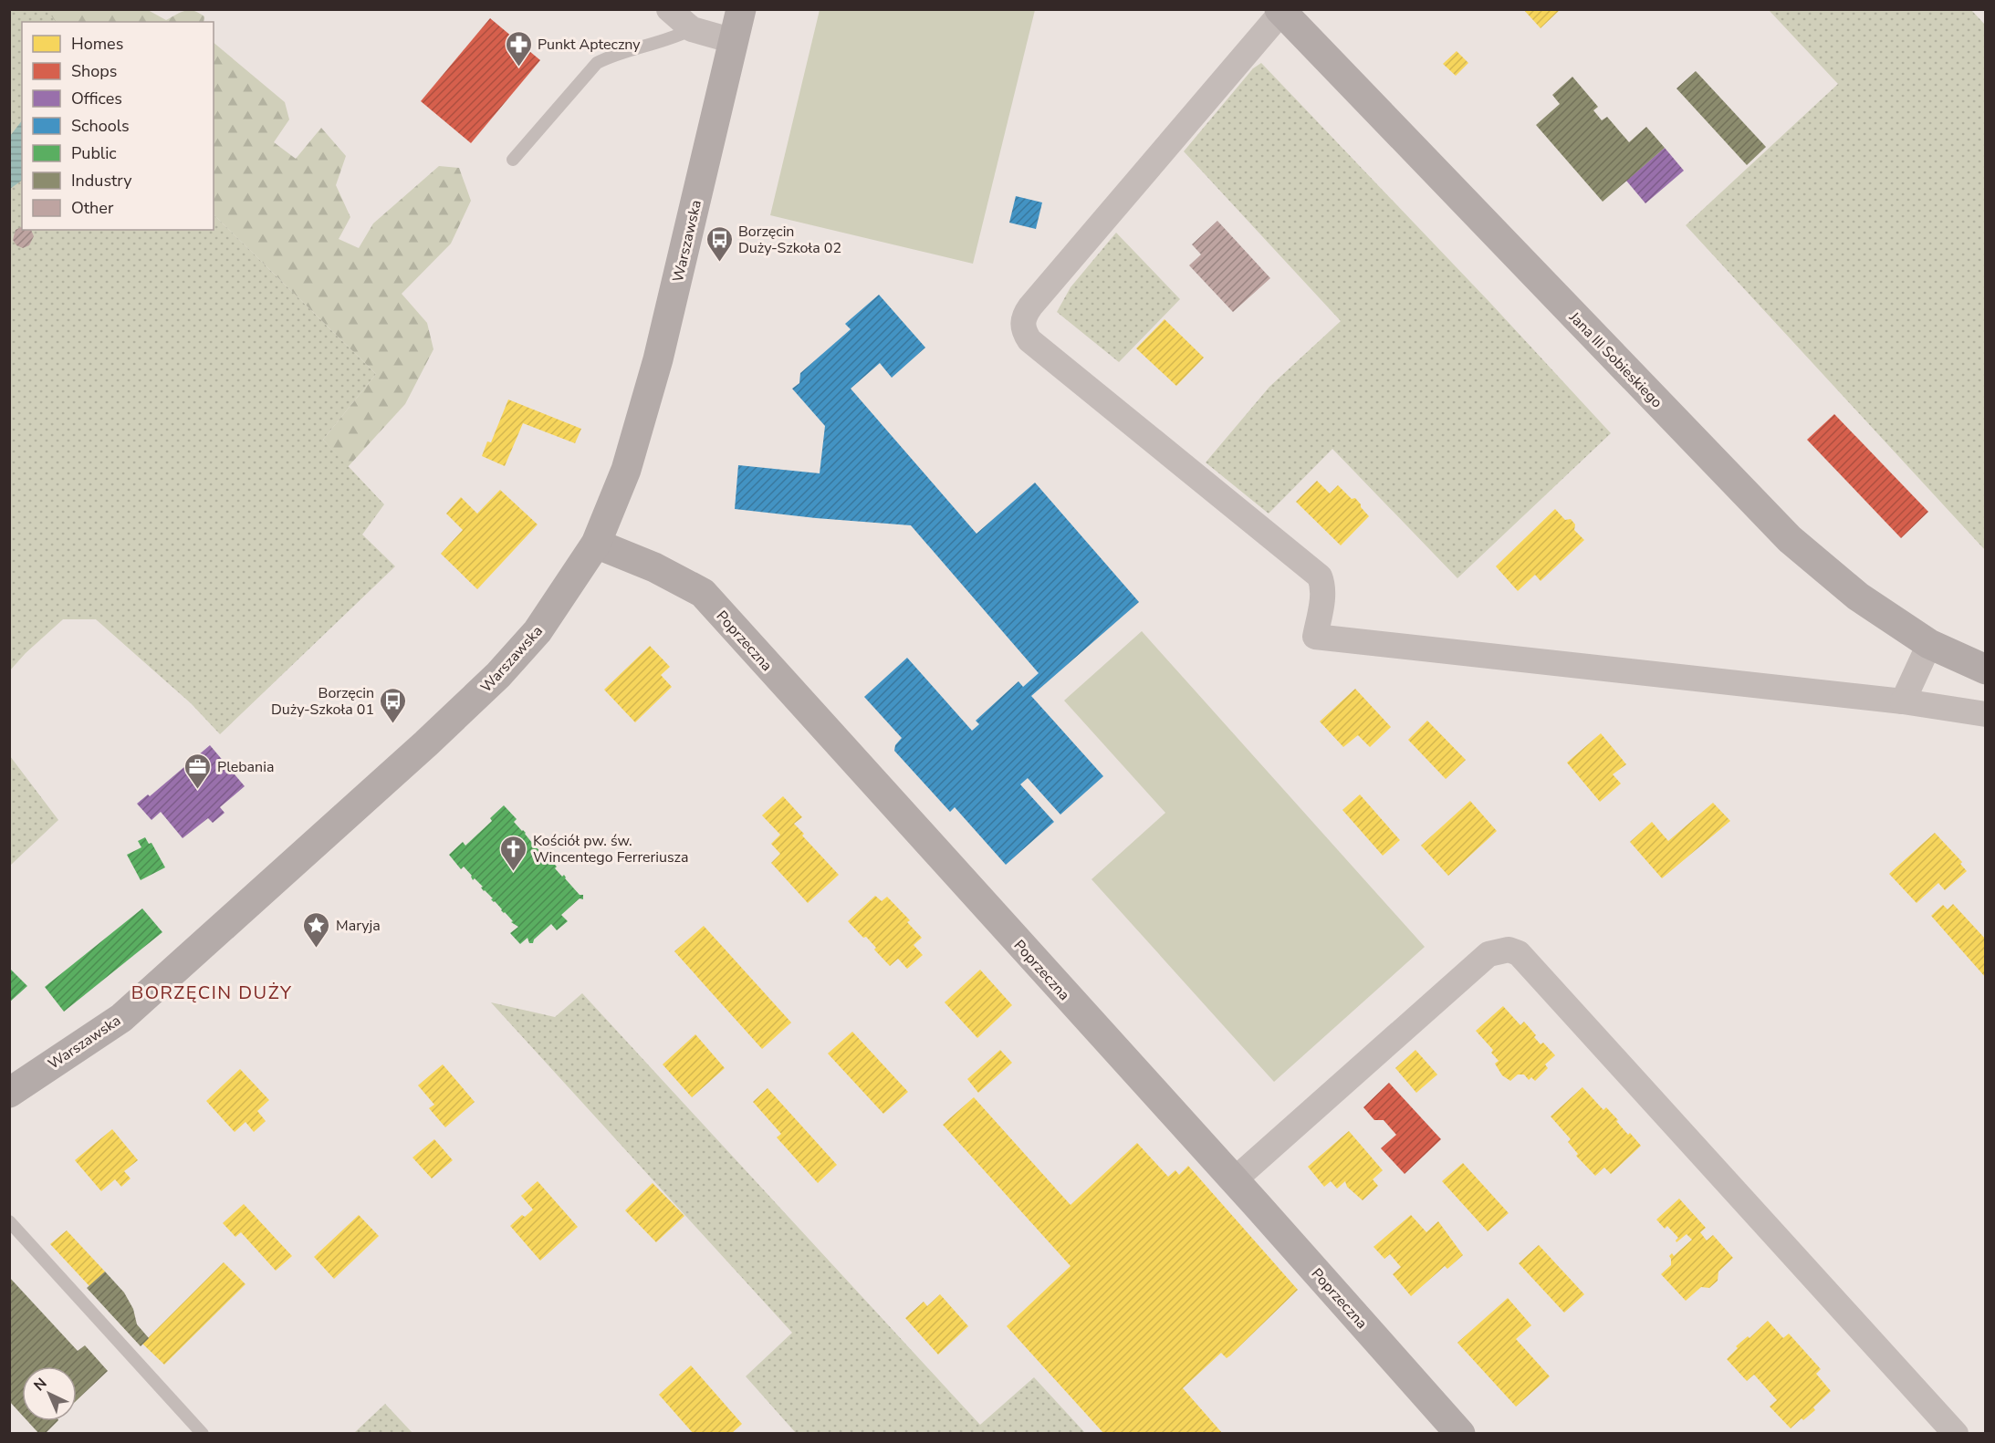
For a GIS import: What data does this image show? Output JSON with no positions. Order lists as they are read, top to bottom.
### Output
{
  "streets": {
    "main road": ["Warszawska", "Jana III Sobieskiego", "Poprzeczna"]
  },
  "crossings": [
    ["Warszawska", "Poprzeczna"]
  ],
  "districts": ["BORZĘCIN DUŻY"],
  "places": {
    "pharmacy": ["Punkt Apteczny"],
    "bus stop": ["Borzęcin Duży-Szkoła 02", "Borzęcin Duży-Szkoła 01"],
    "office": ["Plebania"],
    "church": ["Kościół pw. św. Wincentego Ferreriusza"],
    "place": ["Maryja"]
  },
  "legend": [
    "Homes",
    "Shops",
    "Offices",
    "Schools",
    "Public",
    "Industry",
    "Other"
  ],
  "north": "top left"
}
